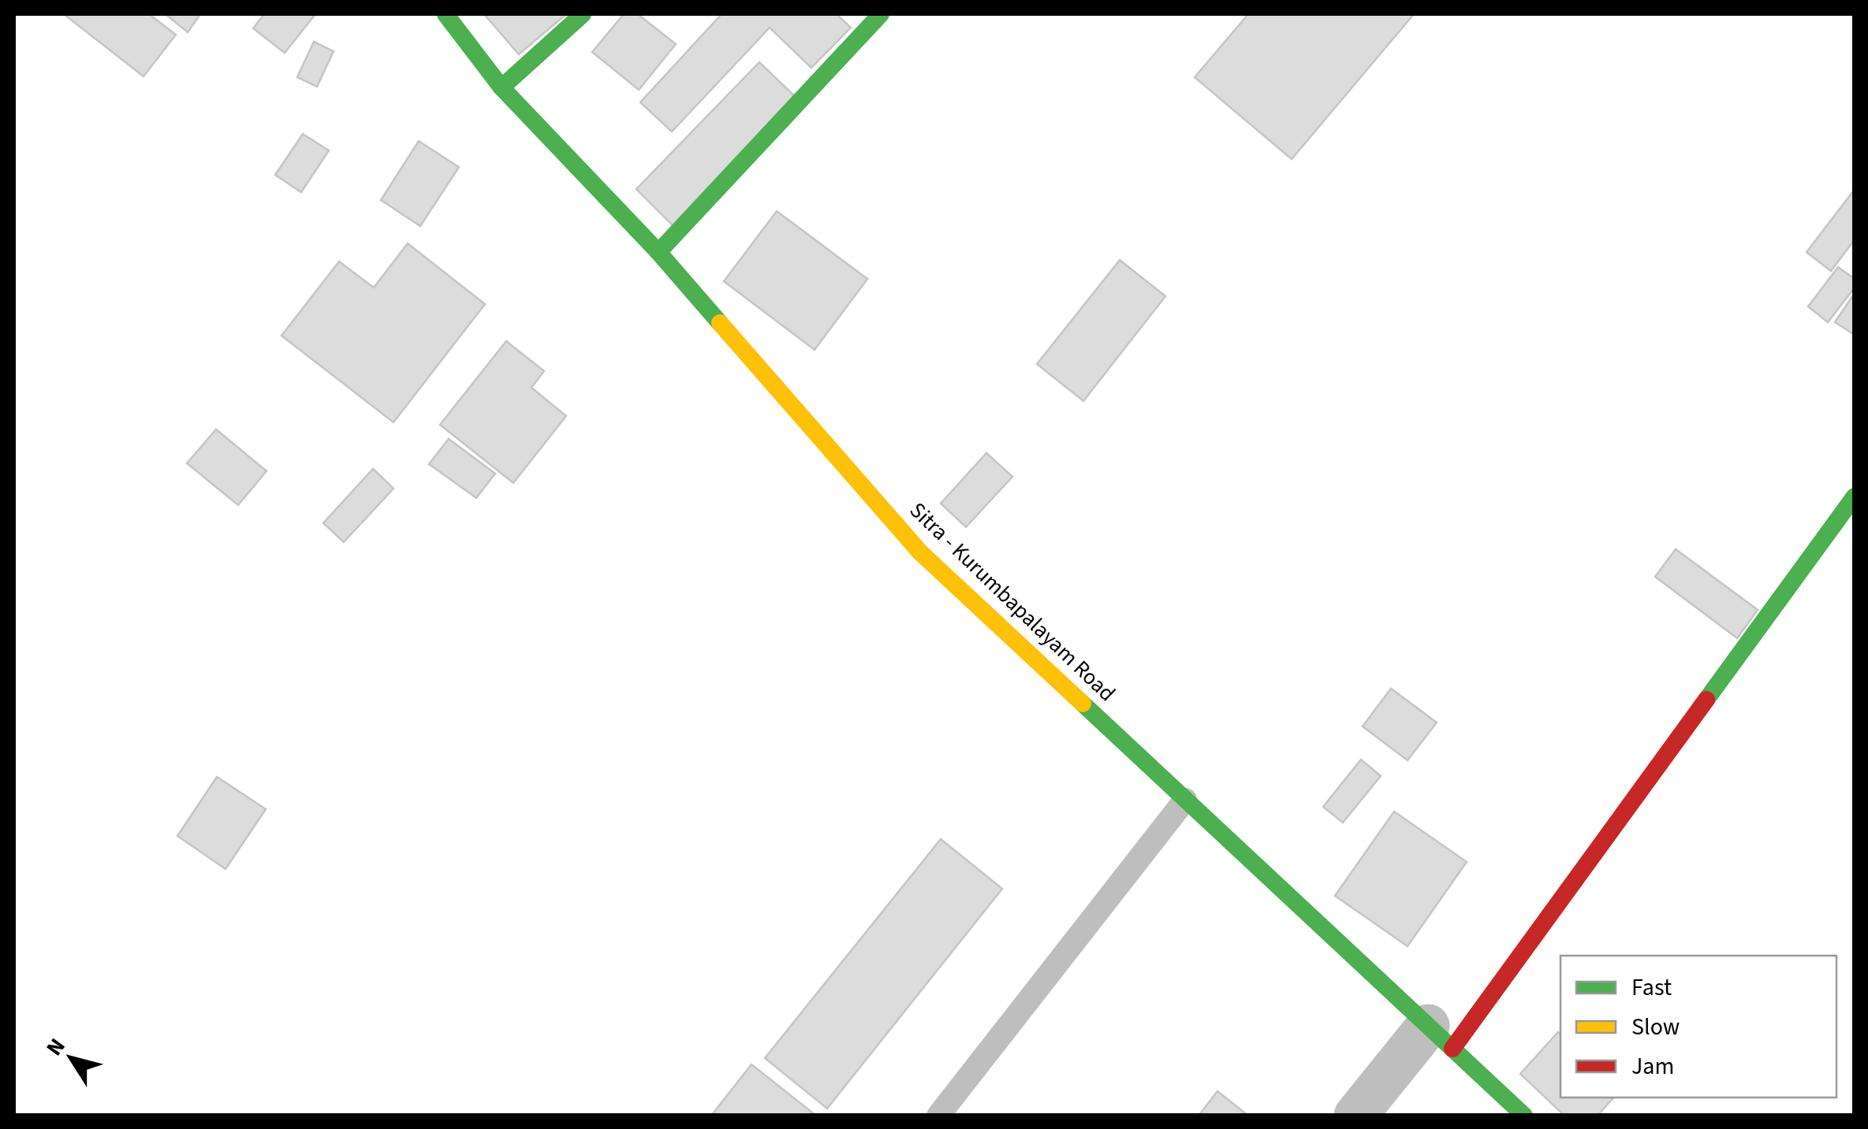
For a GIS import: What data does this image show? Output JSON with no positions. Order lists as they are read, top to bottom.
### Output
{
  "streets": {
    "main road": ["Sitra - Kurumbapalayam Road"]
  },
  "legend": ["Fast", "Slow", "Jam"],
  "north": "top left"
}
